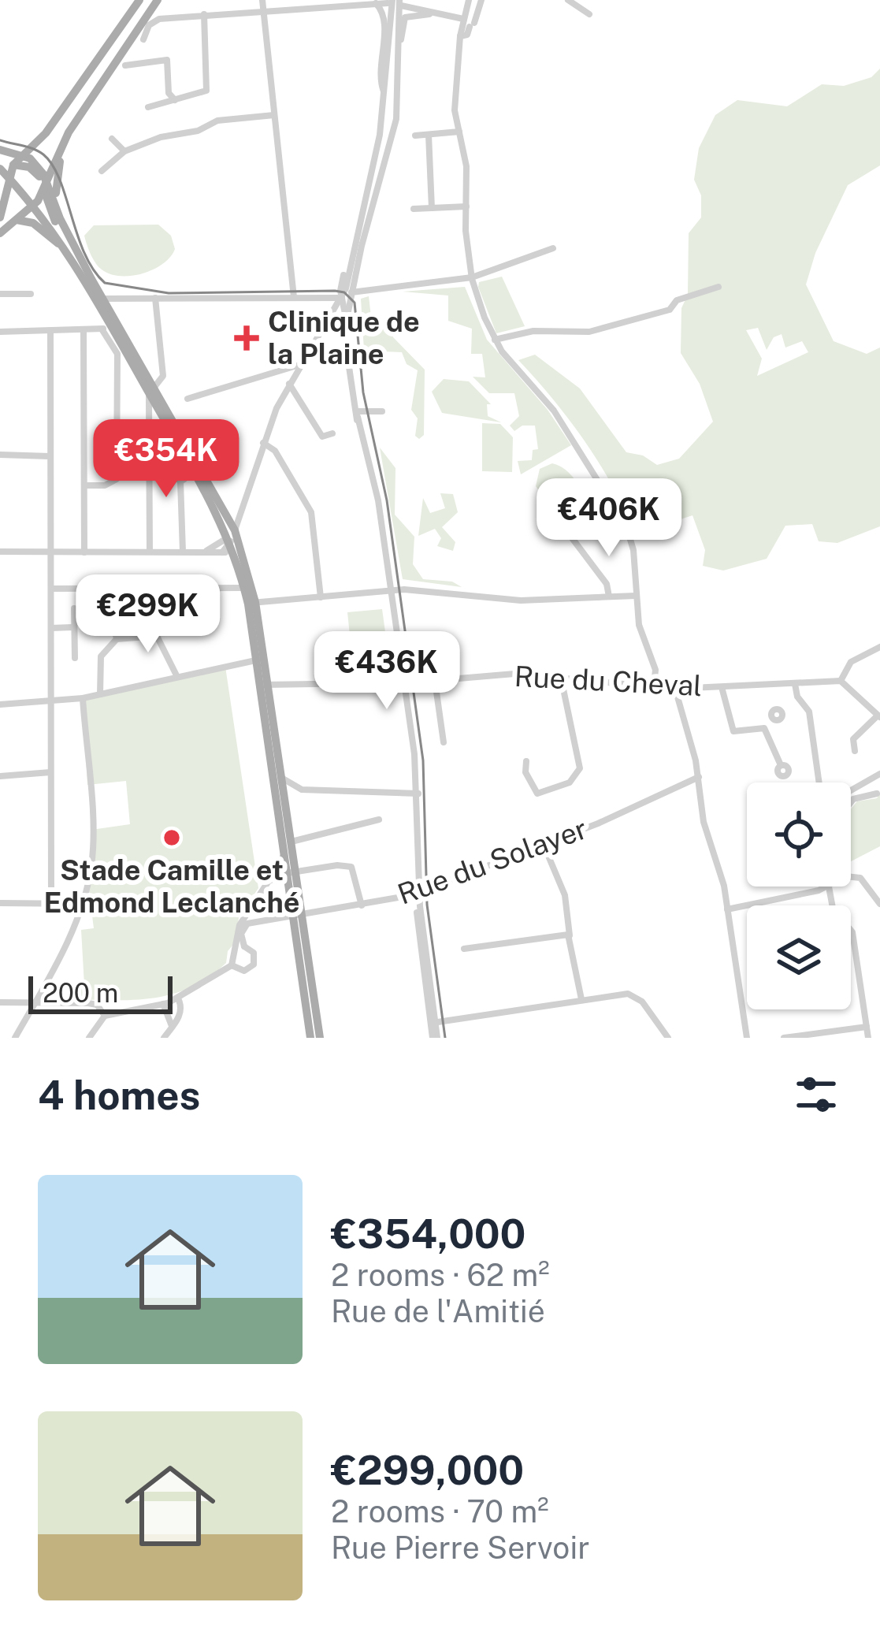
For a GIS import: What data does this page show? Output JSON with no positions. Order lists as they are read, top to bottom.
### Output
{
  "streets": {
    "street": ["Rue du Cheval", "Rue du Solayer"]
  },
  "places": {
    "health": ["Clinique de la Plaine"],
    "other": ["Stade Camille et Edmond Leclanché"]
  },
  "scale_bar": "200 m",
  "page": {
    "price": [
      "€354K",
      "€406K",
      "€299K",
      "€436K"
    ],
    "scale": "200 m",
    "heading": "4 homes",
    "list": [
      {
        "name": "€354,000",
        "note": "2 rooms · 62 m² · Rue de l'Amitié"
      },
      {
        "name": "€299,000",
        "note": "2 rooms · 70 m² · Rue Pierre Servoir"
      }
    ]
  }
}
